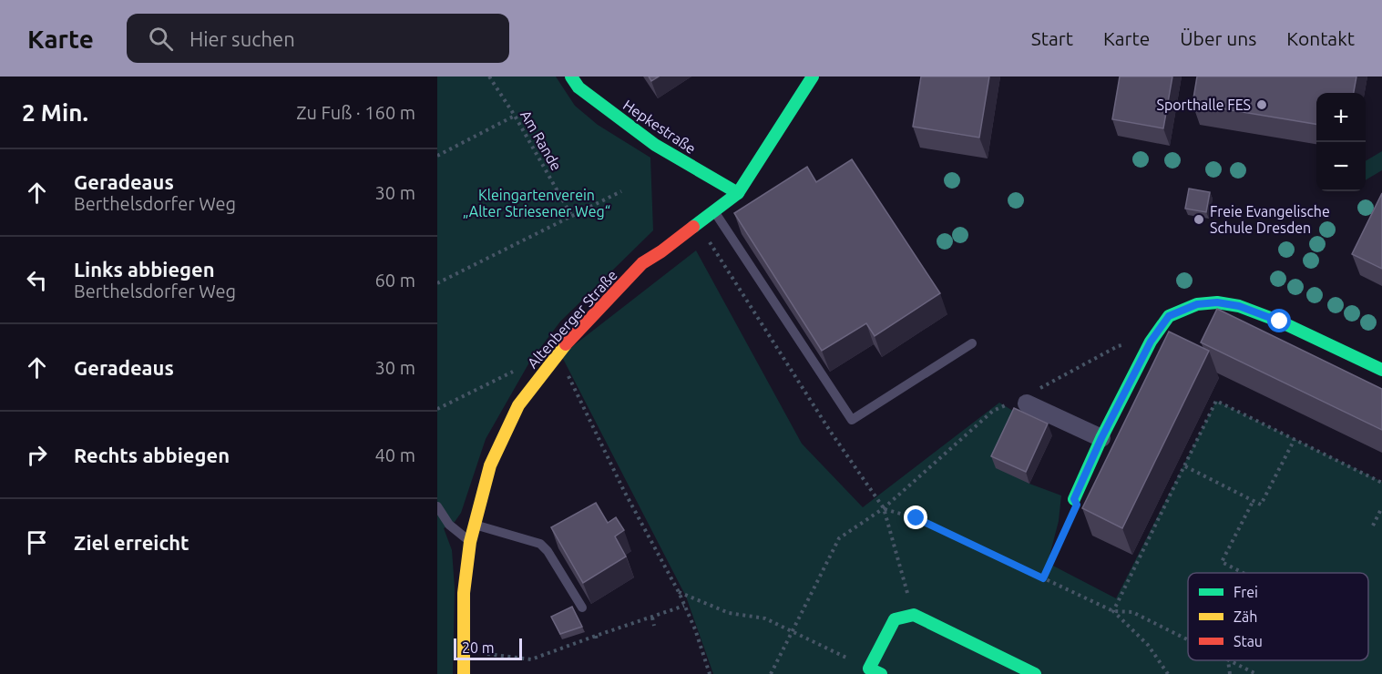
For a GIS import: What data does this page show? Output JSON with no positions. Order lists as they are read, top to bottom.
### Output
{
  "streets": {
    "street": ["Hepkestraße", "Altenberger Straße"],
    "path": ["Am Rande"]
  },
  "crossings": [
    ["Hepkestraße", "Altenberger Straße"]
  ],
  "parks": ["Kleingartenverein „Alter Striesener Weg“"],
  "places": ["Sporthalle FES", "Freie Evangelische Schule Dresden"],
  "legend": ["Frei", "Zäh", "Stau"],
  "scale_bar": "20 m",
  "page": {
    "header": "Karte",
    "search": "Hier suchen",
    "nav": [
      "Start",
      "Karte",
      "Über uns",
      "Kontakt"
    ],
    "heading": ["2 Min.", "Zu Fuß · 160 m"],
    "map_buttons": ["+", "−"],
    "list": [
      ["Geradeaus", "Berthelsdorfer Weg", "30 m"],
      ["Links abbiegen", "Berthelsdorfer Weg", "60 m"],
      ["Geradeaus", "30 m"],
      ["Rechts abbiegen", "40 m"],
      "Ziel erreicht"
    ],
    "scale": "20 m"
  }
}
